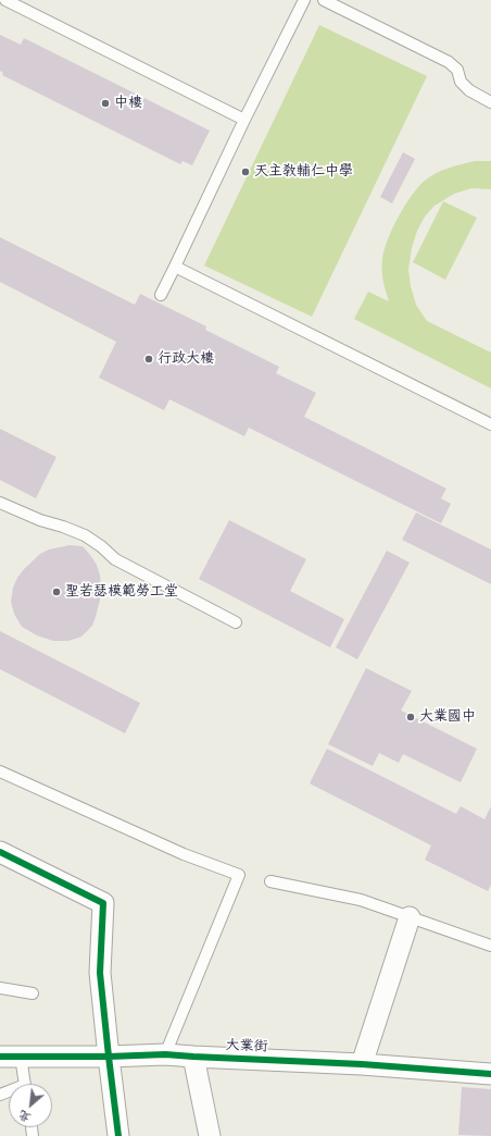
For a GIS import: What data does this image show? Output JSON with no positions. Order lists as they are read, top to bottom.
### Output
{
  "streets": {
    "street": ["大業街"]
  },
  "places": [
    "中樓",
    "天主教輔仁中學",
    "行政大樓",
    "聖若瑟模範勞工堂",
    "大業國中"
  ],
  "north": "bottom left"
}
